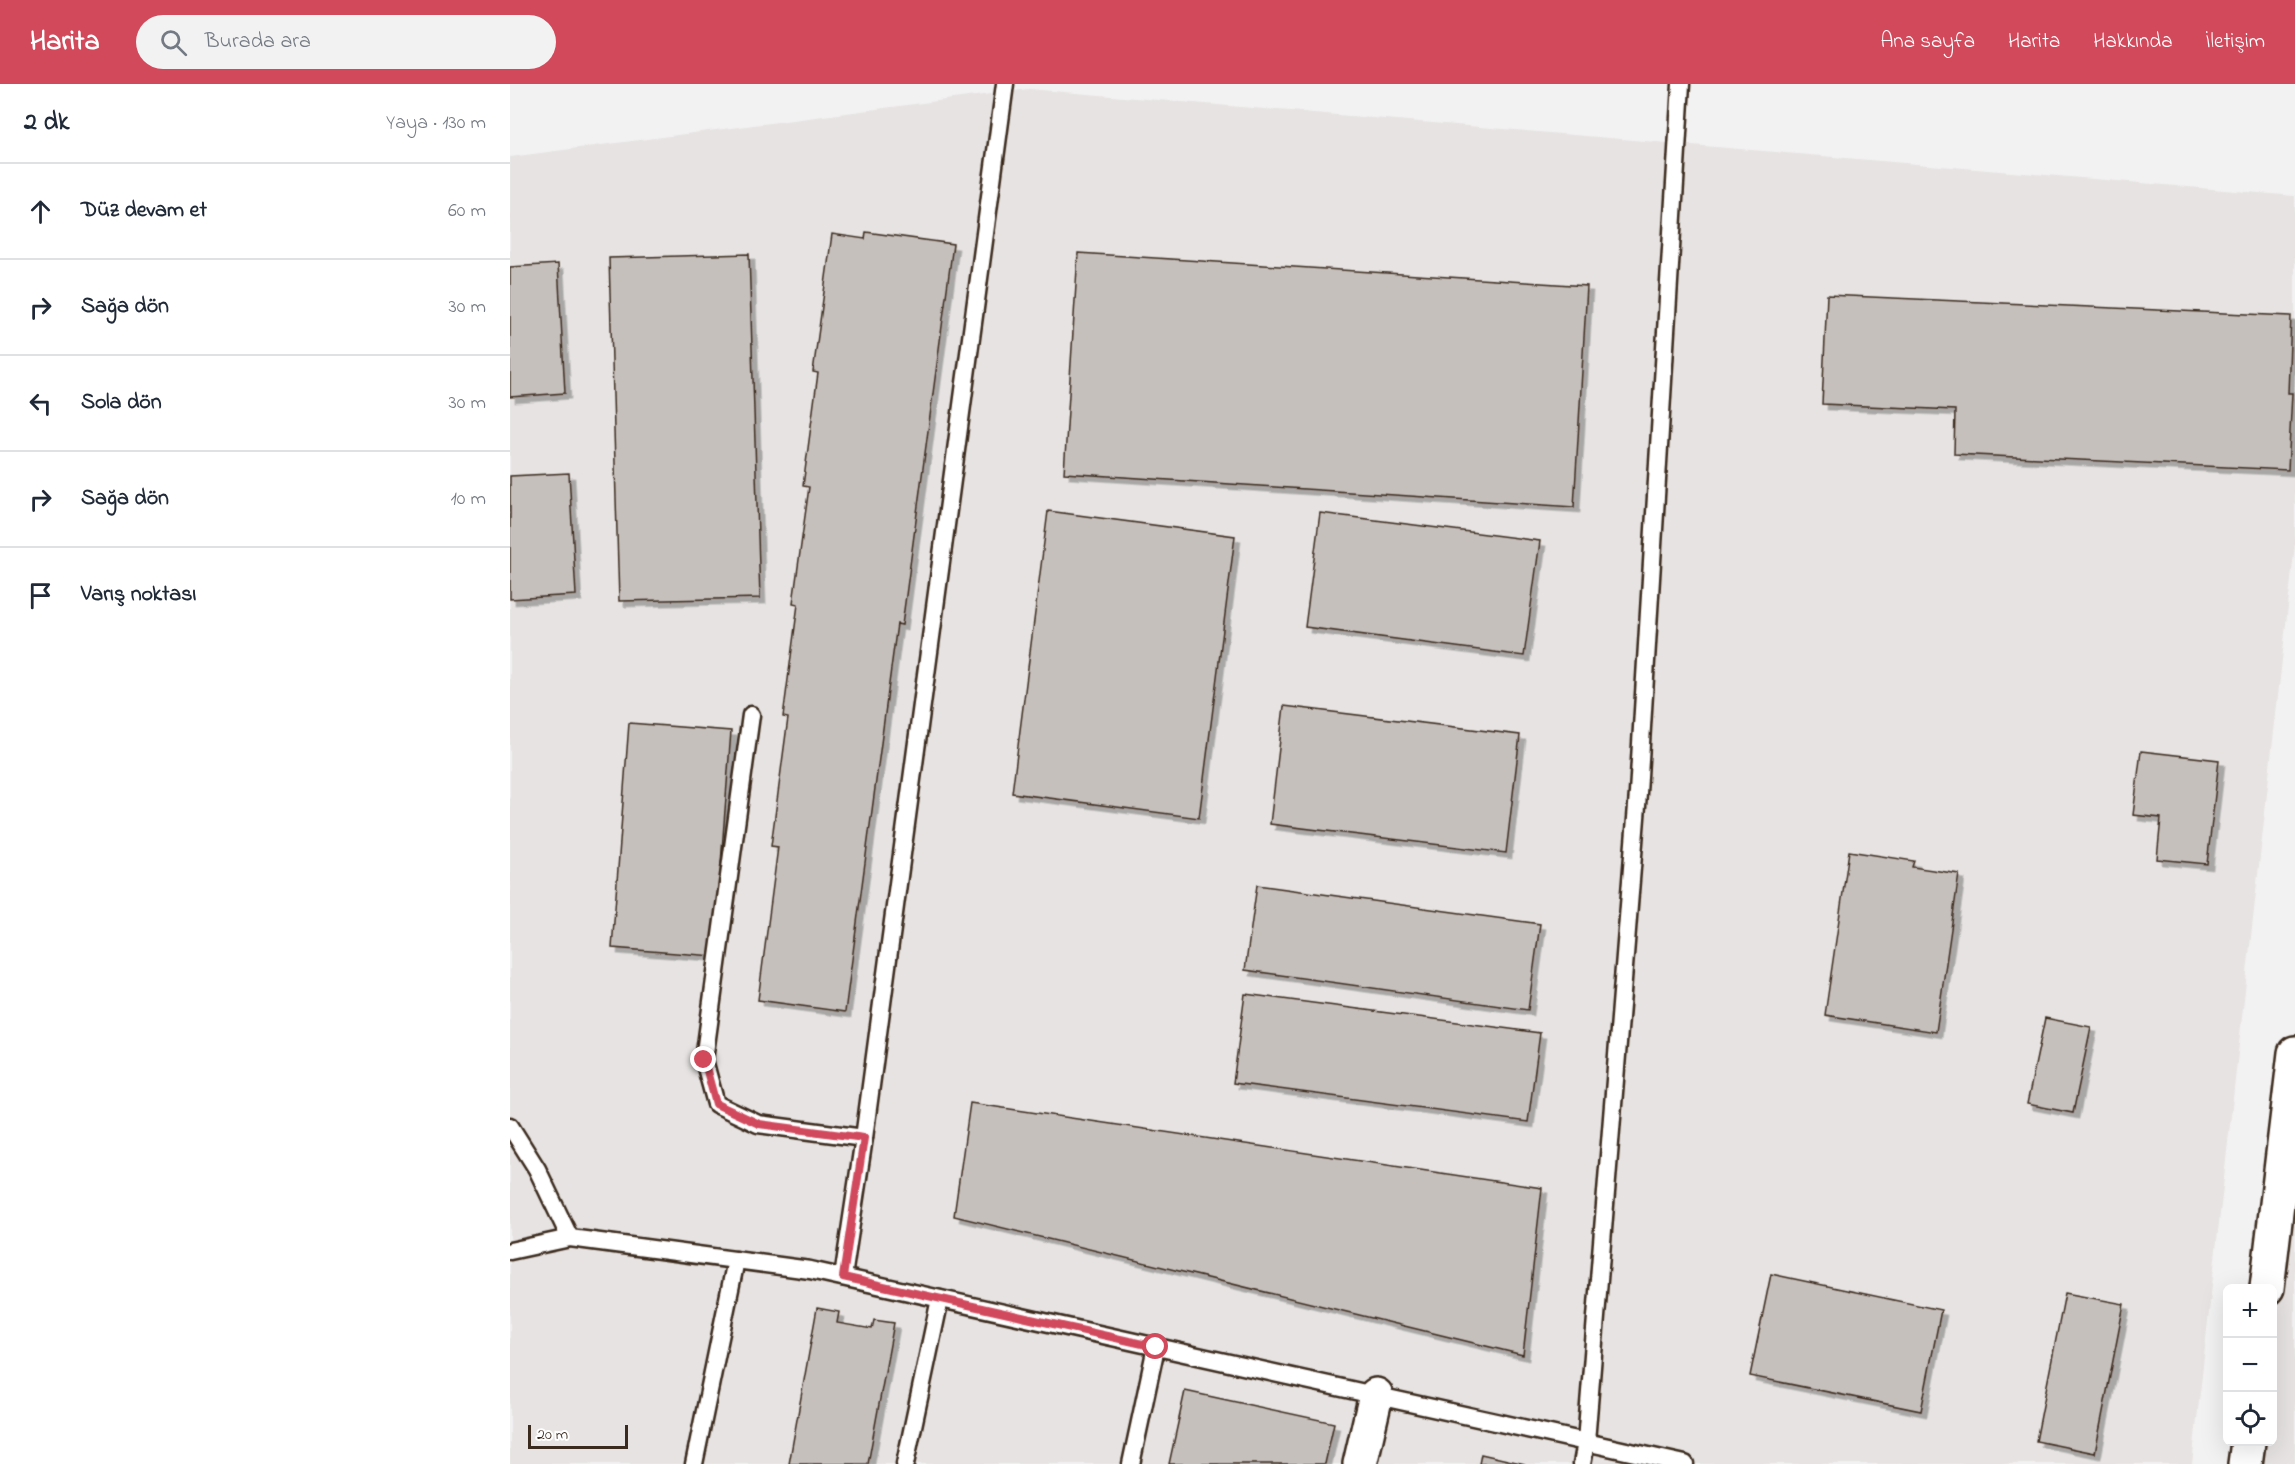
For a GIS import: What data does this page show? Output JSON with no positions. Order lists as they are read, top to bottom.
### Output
{
  "scale_bar": "20 m",
  "page": {
    "header": "Harita",
    "search": "Burada ara",
    "nav": [
      "Ana sayfa",
      "Harita",
      "Hakkında",
      "İletişim"
    ],
    "heading": ["2 dk", "Yaya · 130 m"],
    "list": [
      ["Düz devam et", "60 m"],
      ["Sağa dön", "30 m"],
      ["Sola dön", "30 m"],
      ["Sağa dön", "10 m"],
      "Varış noktası"
    ],
    "map_buttons": ["+", "−"],
    "scale": "20 m"
  }
}
